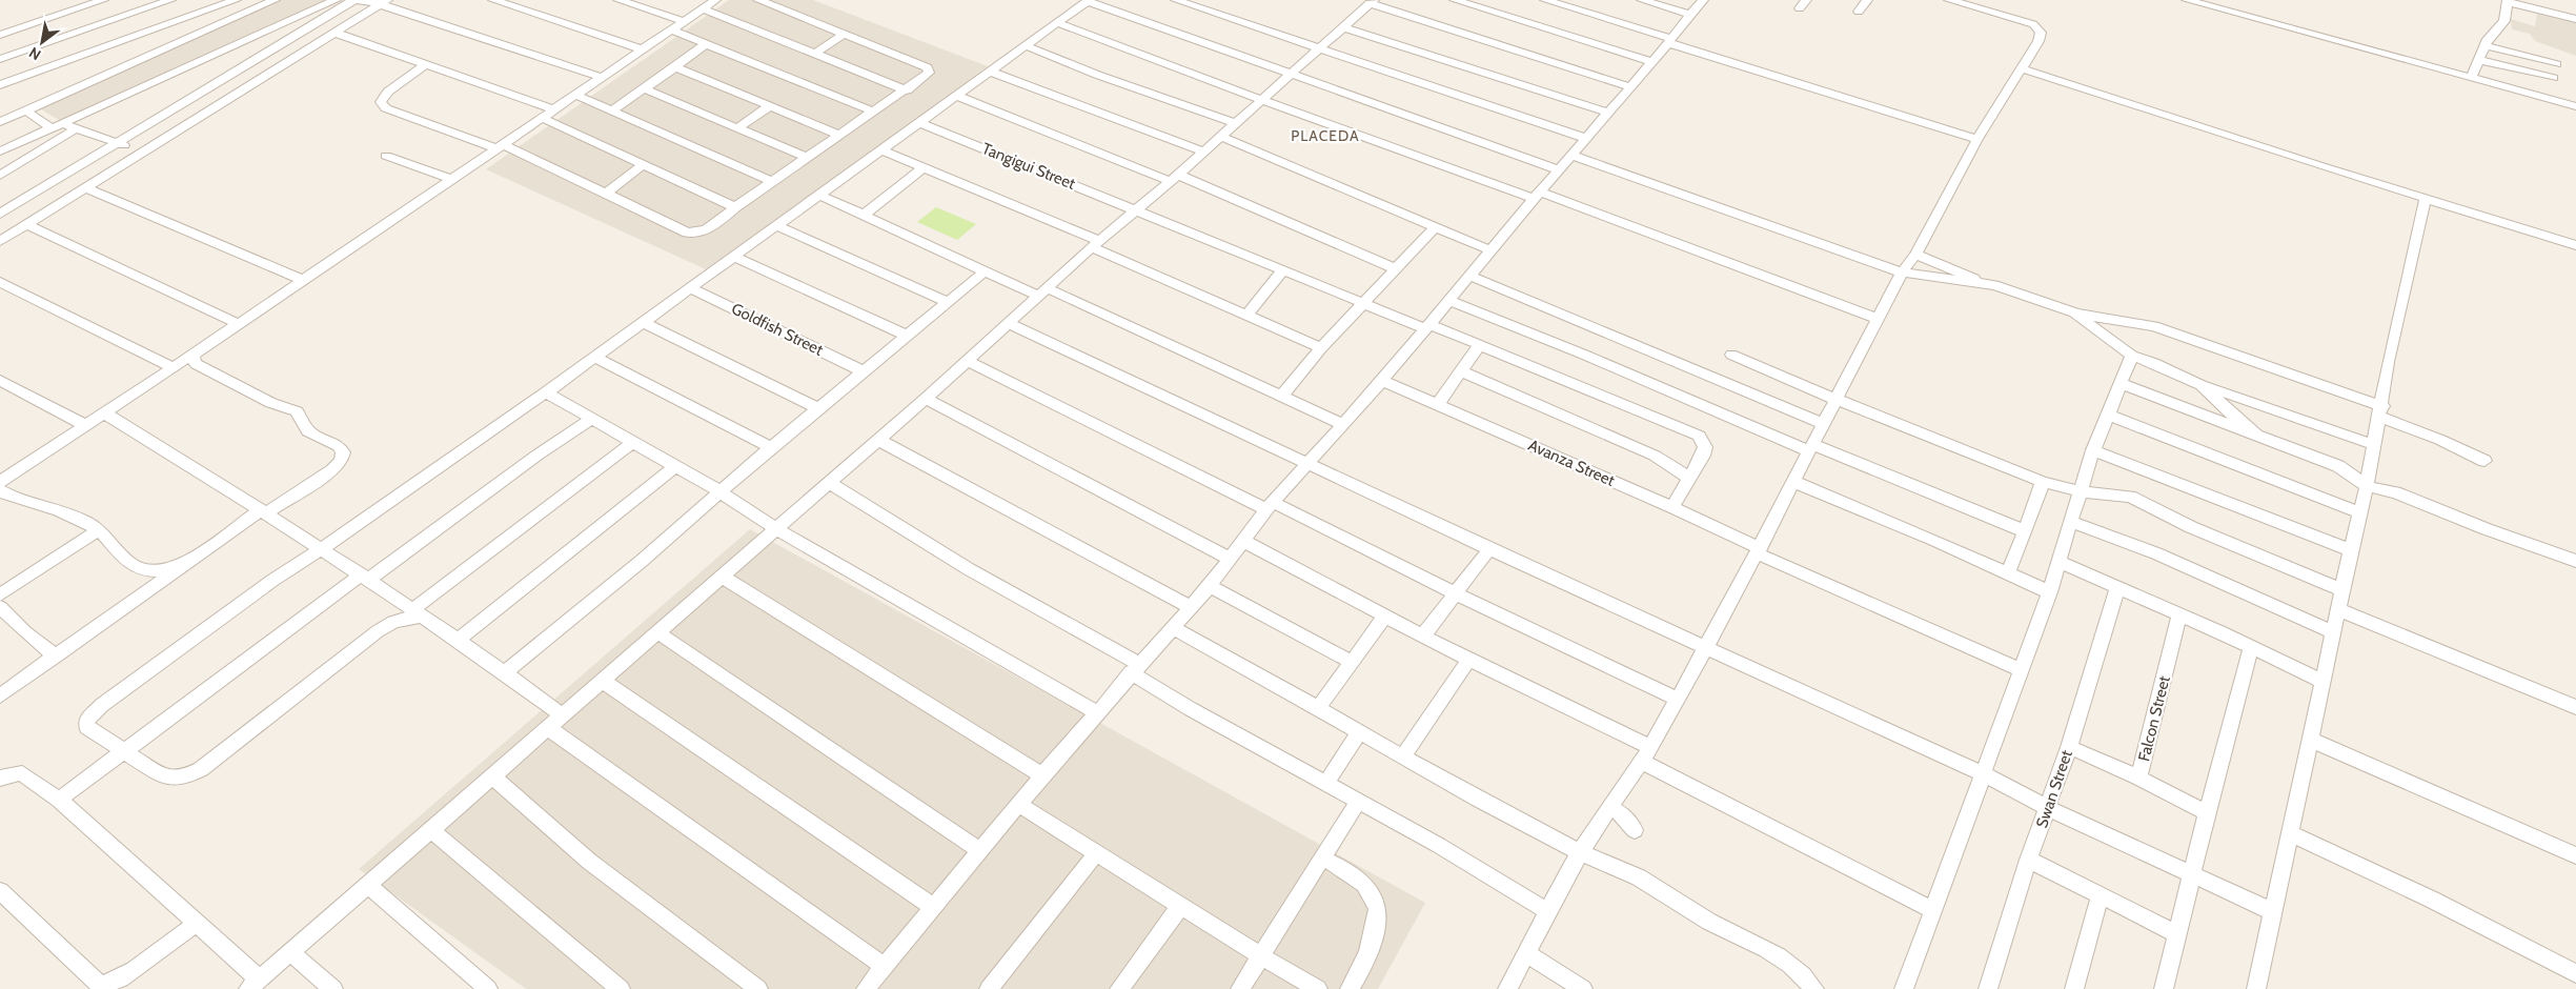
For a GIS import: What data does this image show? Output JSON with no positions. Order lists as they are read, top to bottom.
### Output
{
  "streets": {
    "street": [
      "Tangigui Street",
      "Goldfish Street",
      "Avanza Street",
      "Falcon Street",
      "Swan Street"
    ]
  },
  "districts": ["PLACEDA"],
  "north": "bottom left"
}
